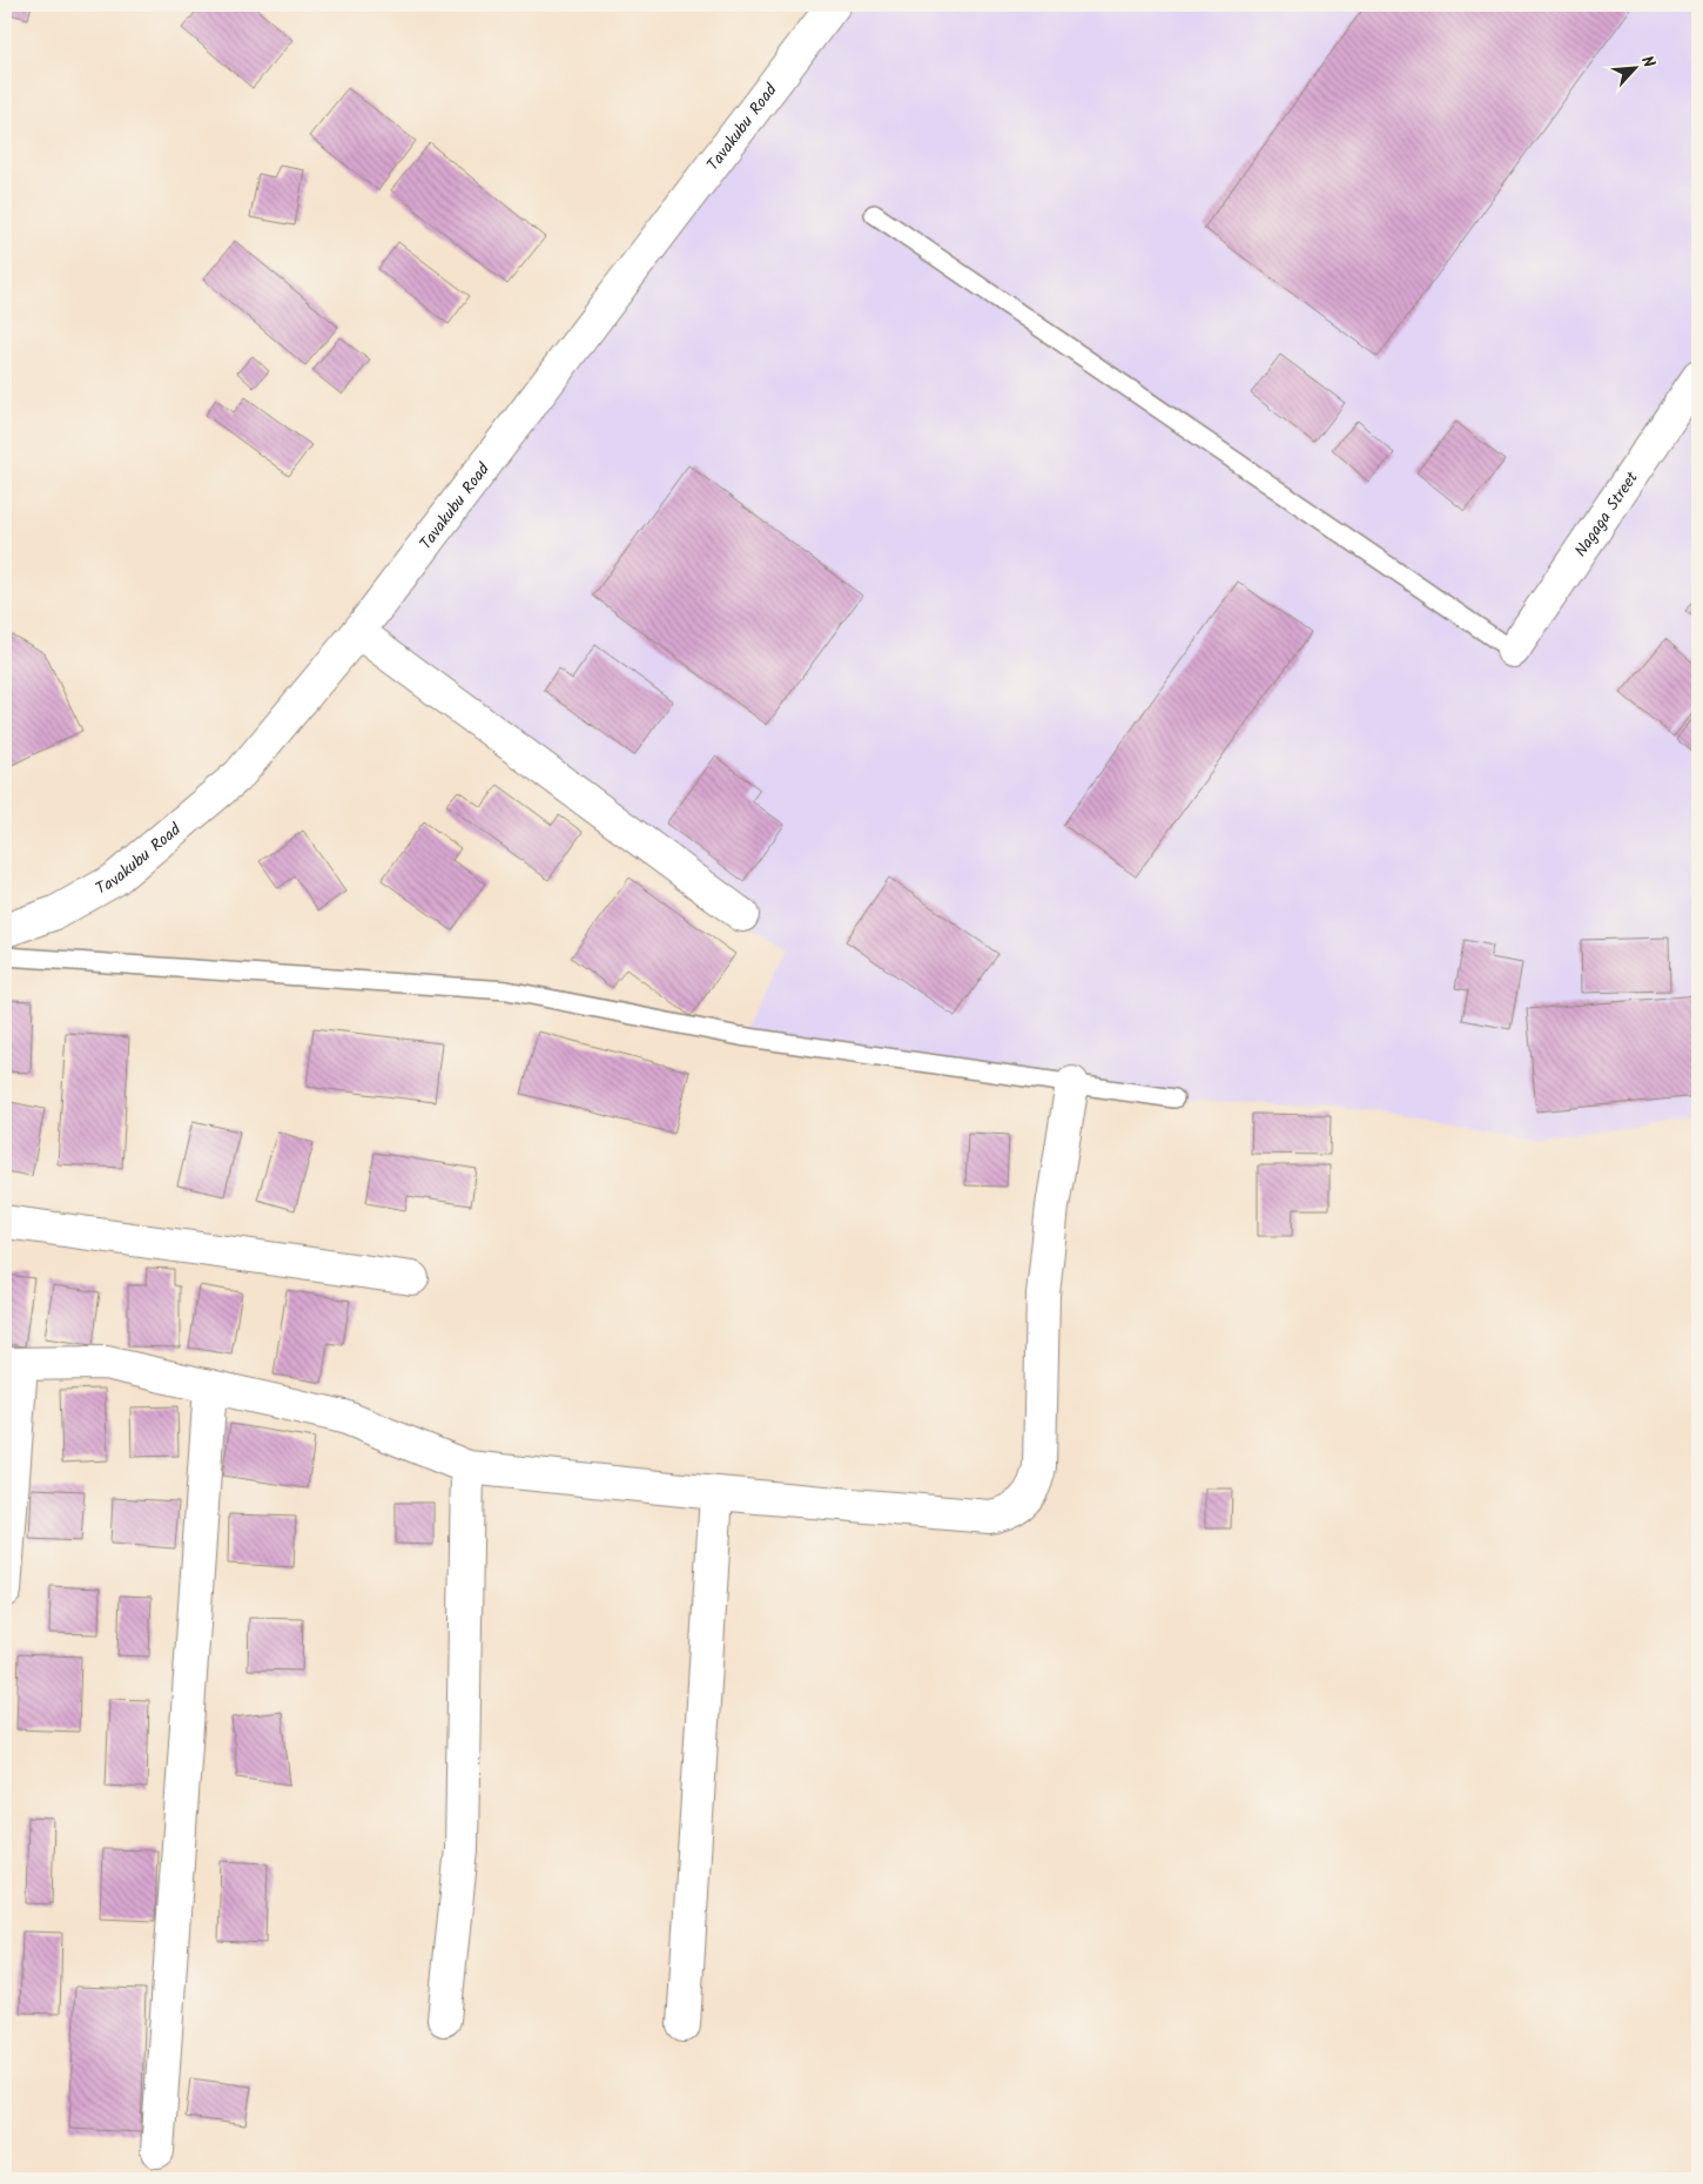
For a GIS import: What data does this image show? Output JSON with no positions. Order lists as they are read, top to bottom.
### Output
{
  "streets": {
    "street": ["Tavakubu Road", "Nagaga Street"]
  },
  "north": "top right"
}
